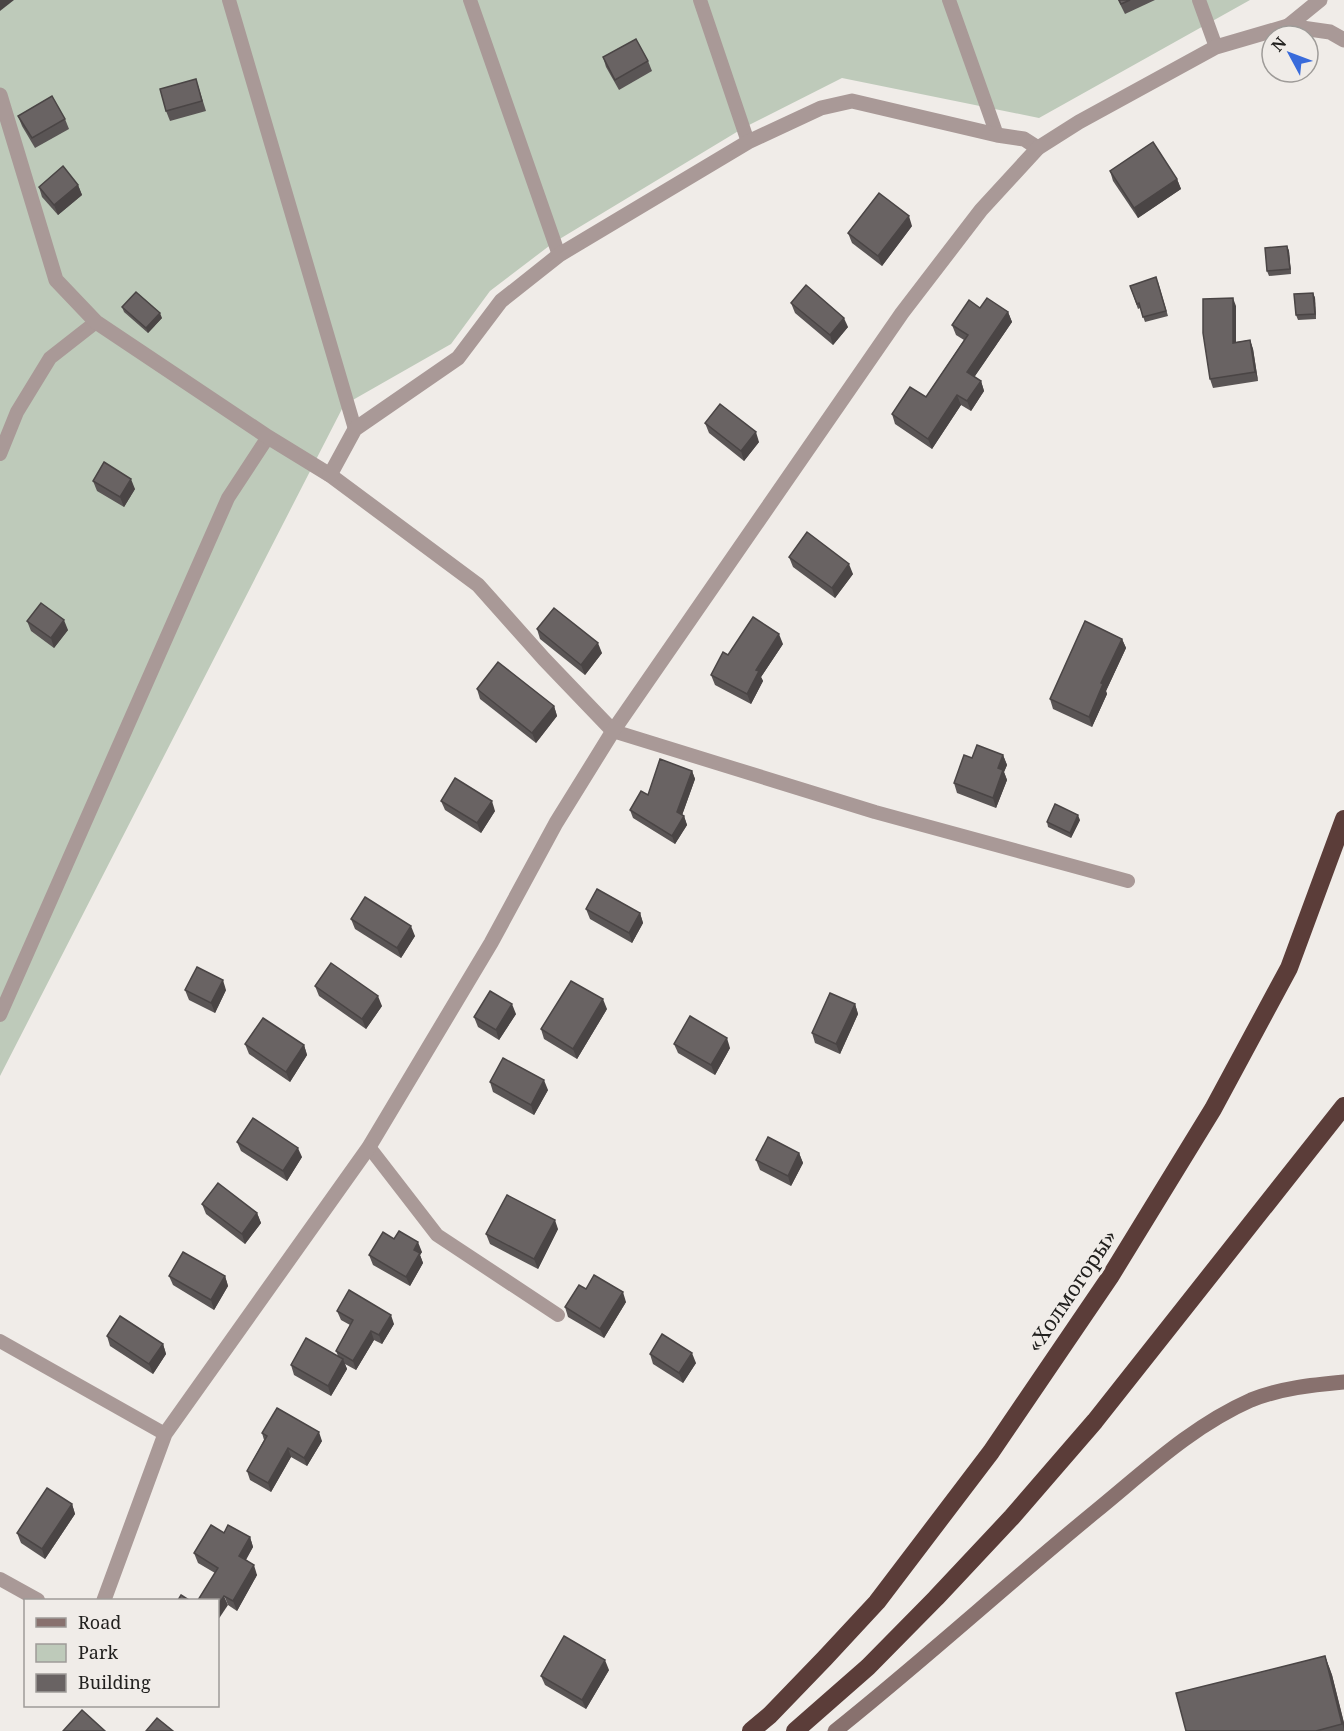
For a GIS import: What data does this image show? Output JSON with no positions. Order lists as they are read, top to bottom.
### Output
{
  "streets": {
    "highway": ["«Холмогоры»"]
  },
  "legend": ["Road", "Park", "Building"],
  "north": "top left"
}
